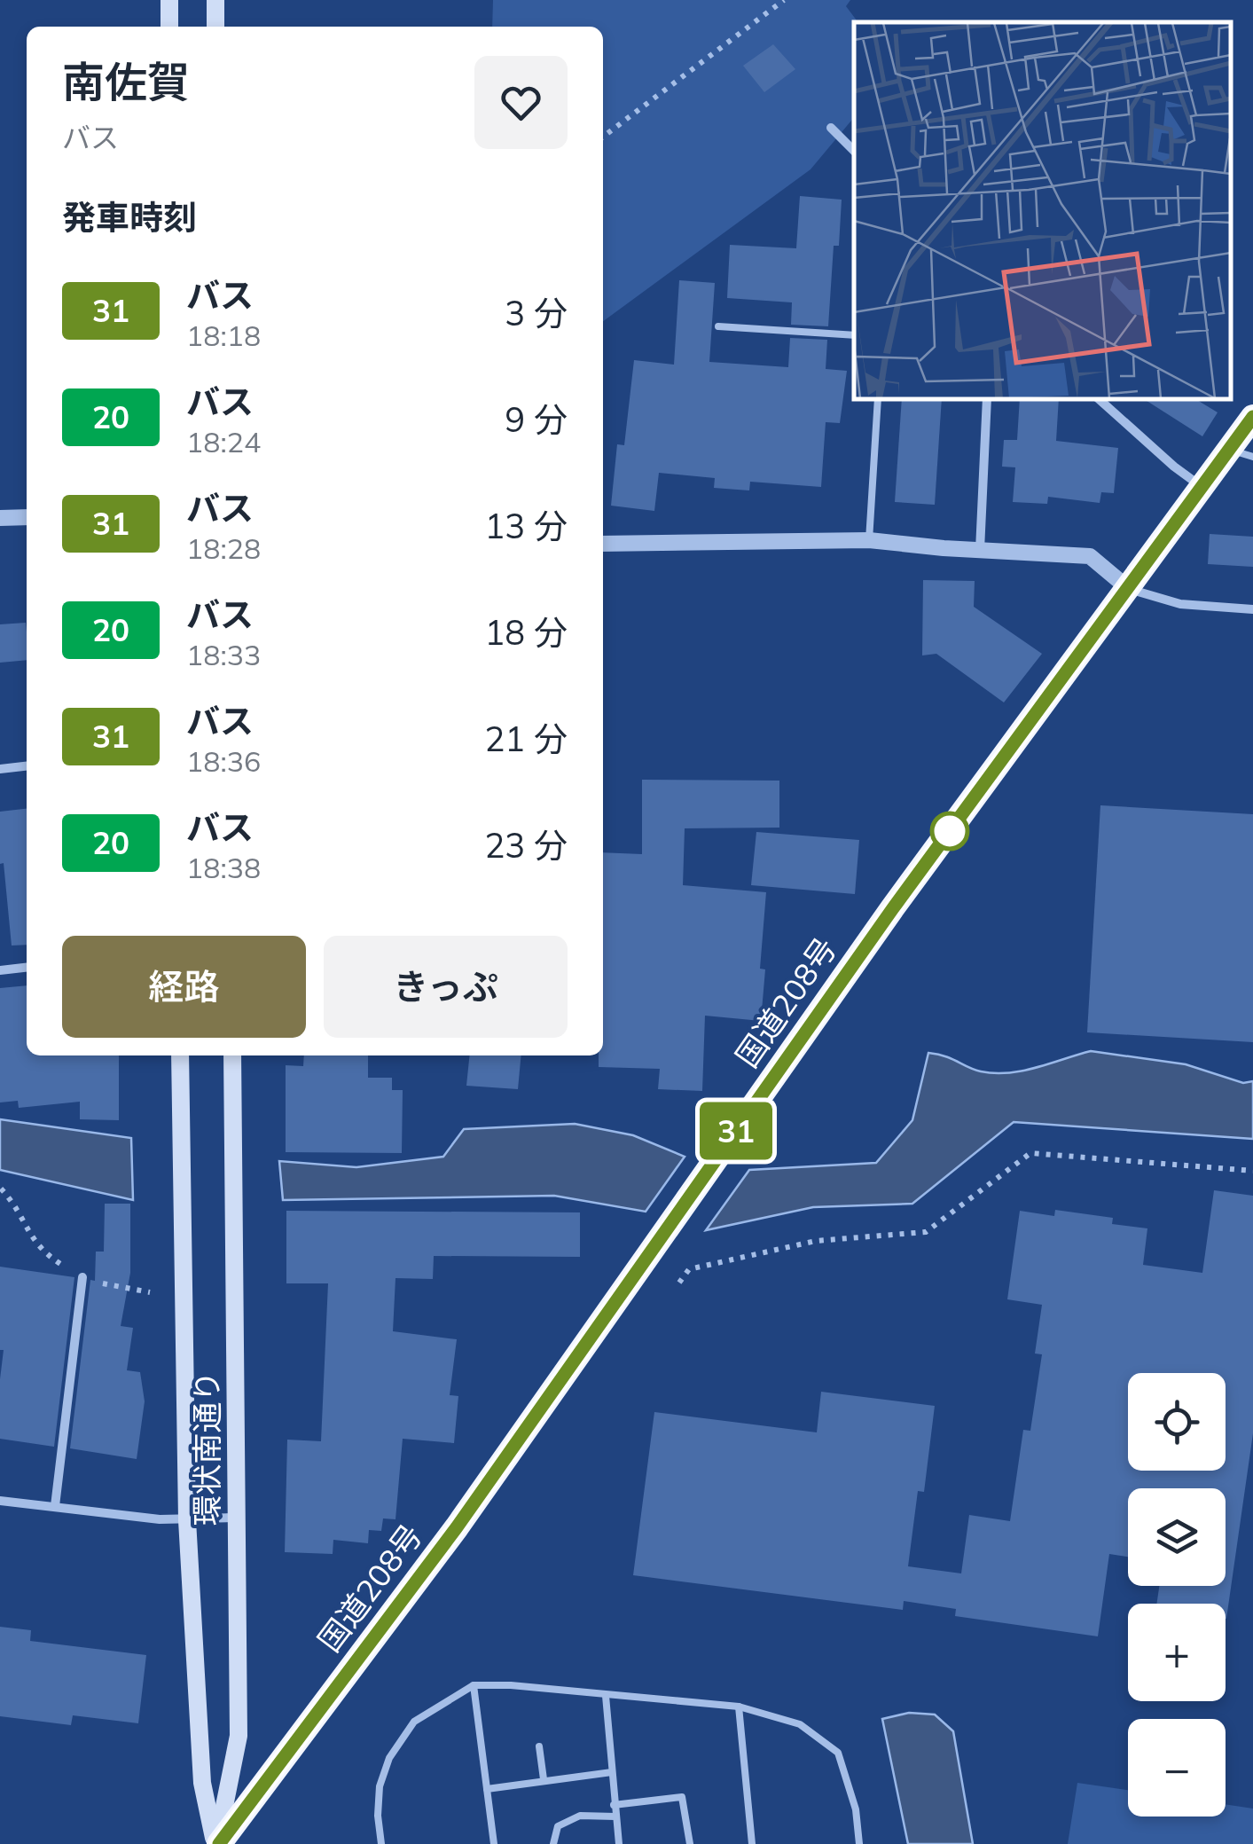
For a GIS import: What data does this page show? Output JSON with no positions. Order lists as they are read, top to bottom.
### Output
{
  "streets": {
    "highway": ["国道208号"],
    "main road": ["環状南通り"]
  },
  "crossings": [
    ["国道208号", "環状南通り"]
  ],
  "lines": ["bus line 31"],
  "page": {
    "on_map": "31",
    "heading": [
      ["南佐賀", "バス"],
      "発車時刻"
    ],
    "list": [
      {
        "mark": "31",
        "name": "バス",
        "note": "18:18",
        "value": "3 分"
      },
      {
        "mark": "20",
        "name": "バス",
        "note": "18:24",
        "value": "9 分"
      },
      {
        "mark": "31",
        "name": "バス",
        "note": "18:28",
        "value": "13 分"
      },
      {
        "mark": "20",
        "name": "バス",
        "note": "18:33",
        "value": "18 分"
      },
      {
        "mark": "31",
        "name": "バス",
        "note": "18:36",
        "value": "21 分"
      },
      {
        "mark": "20",
        "name": "バス",
        "note": "18:38",
        "value": "23 分"
      }
    ],
    "buttons": ["経路", "きっぷ"],
    "map_buttons": ["+", "−"]
  }
}
